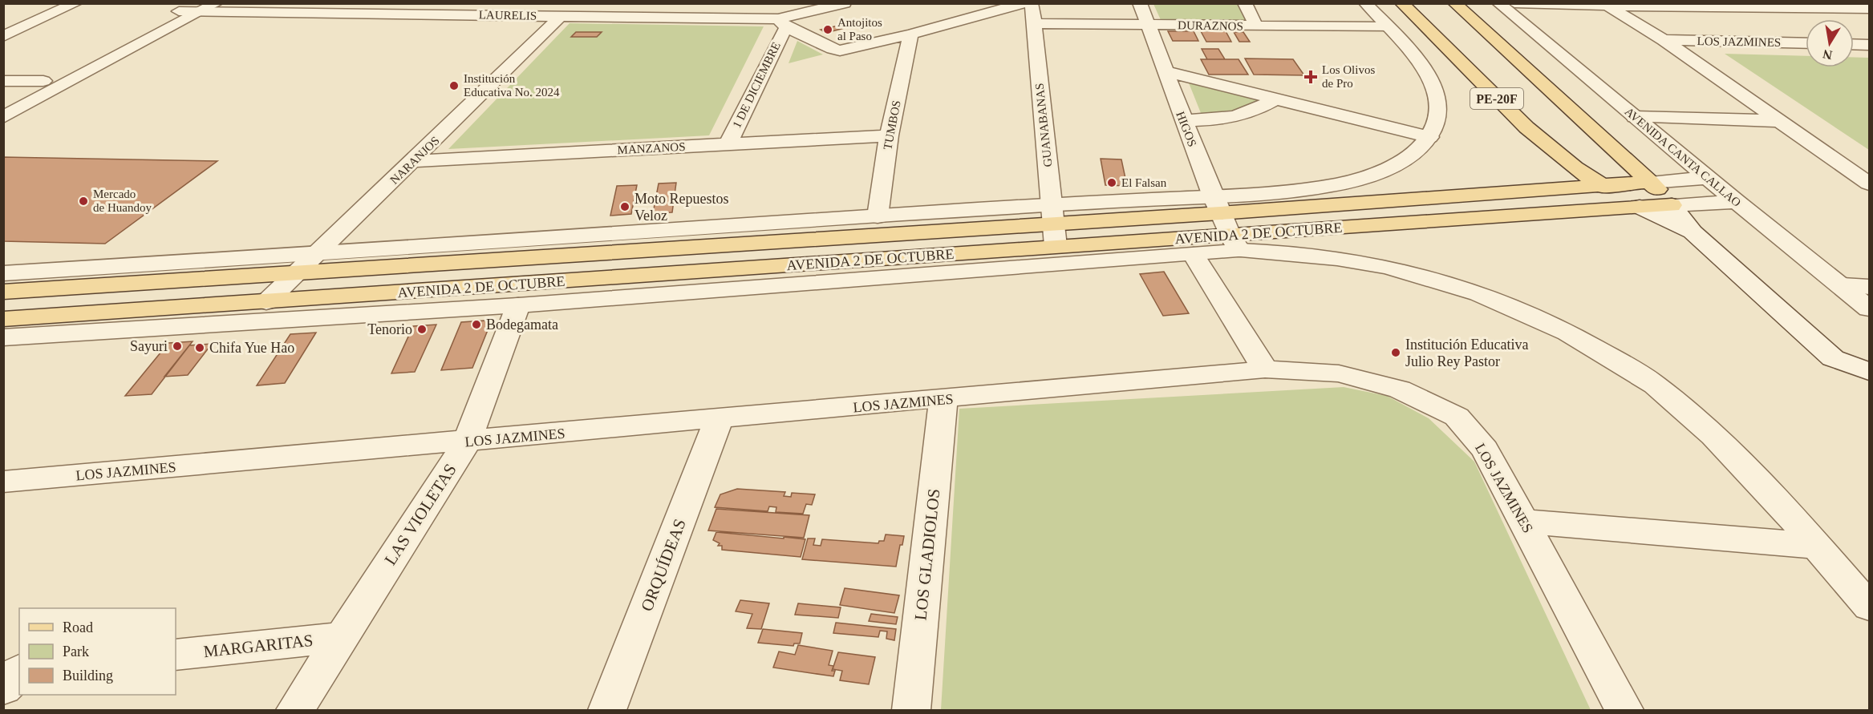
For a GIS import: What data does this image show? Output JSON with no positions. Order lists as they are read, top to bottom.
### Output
{
  "streets": {
    "main road": ["PE-20F", "AVENIDA 2 DE OCTUBRE"],
    "street": [
      "LAURELIS",
      "DURAZNOS",
      "LOS JAZMINES",
      "1 DE DICIEMBRE",
      "TUMBOS",
      "GUANABANAS",
      "HIGOS",
      "MANZANOS",
      "AVENIDA CANTA CALLAO",
      "NARANJOS",
      "LAS VIOLETAS",
      "LOS GLADIOLOS",
      "ORQUÍDEAS",
      "MARGARITAS"
    ]
  },
  "crossings": [
    ["LAURELIS", "1 DE DICIEMBRE"],
    ["LAURELIS", "NARANJOS"],
    ["DURAZNOS", "GUANABANAS"],
    ["DURAZNOS", "HIGOS"],
    ["LOS JAZMINES", "LAS VIOLETAS"],
    ["LOS JAZMINES", "LOS GLADIOLOS"],
    ["LOS JAZMINES", "ORQUÍDEAS"],
    ["1 DE DICIEMBRE", "MANZANOS"],
    ["PE-20F", "AVENIDA 2 DE OCTUBRE"],
    ["TUMBOS", "MANZANOS"],
    ["TUMBOS", "AVENIDA 2 DE OCTUBRE"],
    ["GUANABANAS", "AVENIDA 2 DE OCTUBRE"],
    ["HIGOS", "AVENIDA 2 DE OCTUBRE"],
    ["MANZANOS", "NARANJOS"],
    ["AVENIDA CANTA CALLAO", "AVENIDA 2 DE OCTUBRE"],
    ["NARANJOS", "AVENIDA 2 DE OCTUBRE"],
    ["AVENIDA 2 DE OCTUBRE", "LAS VIOLETAS"],
    ["LAS VIOLETAS", "MARGARITAS"]
  ],
  "places": {
    "other": [
      "Antojitos al Paso",
      "Institución Educativa No. 2024",
      "El Falsan",
      "Mercado de Huandoy",
      "Moto Repuestos Veloz",
      "Bodegamata",
      "Tenorio",
      "Sayuri",
      "Chifa Yue Hao",
      "Institución Educativa Julio Rey Pastor"
    ],
    "health": ["Los Olivos de Pro"]
  },
  "legend": ["Road", "Park", "Building"],
  "north": "bottom"
}
